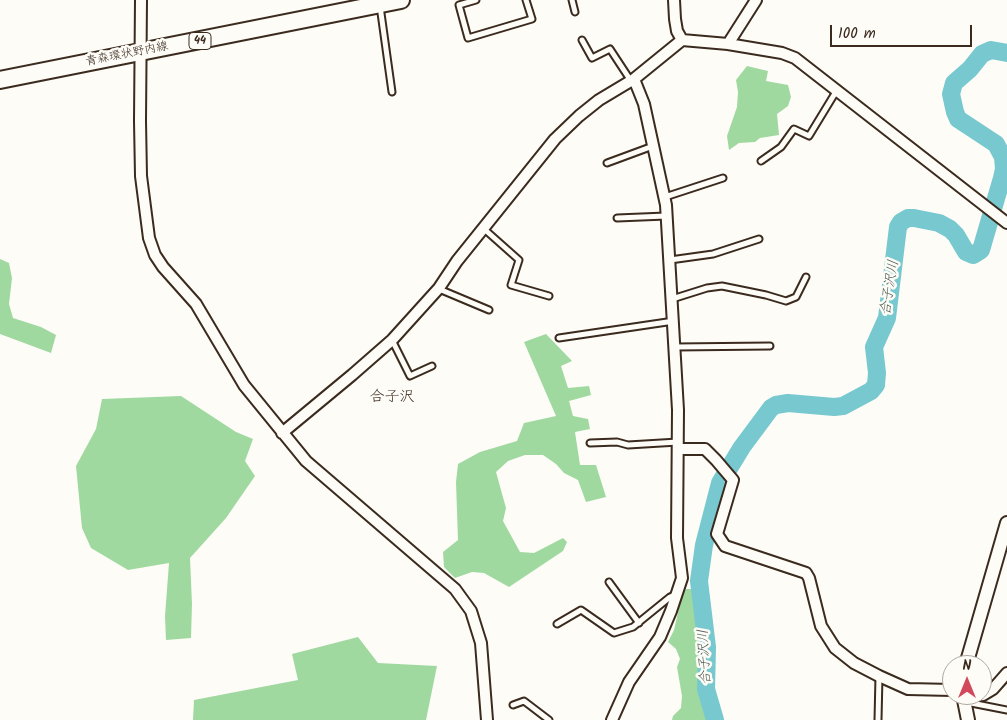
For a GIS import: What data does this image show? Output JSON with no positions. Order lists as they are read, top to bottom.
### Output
{
  "streets": {
    "main road": ["44", "青森環状野内線"]
  },
  "districts": ["合子沢"],
  "water": ["合子沢川"],
  "scale_bar": "100 m",
  "north": "top"
}
